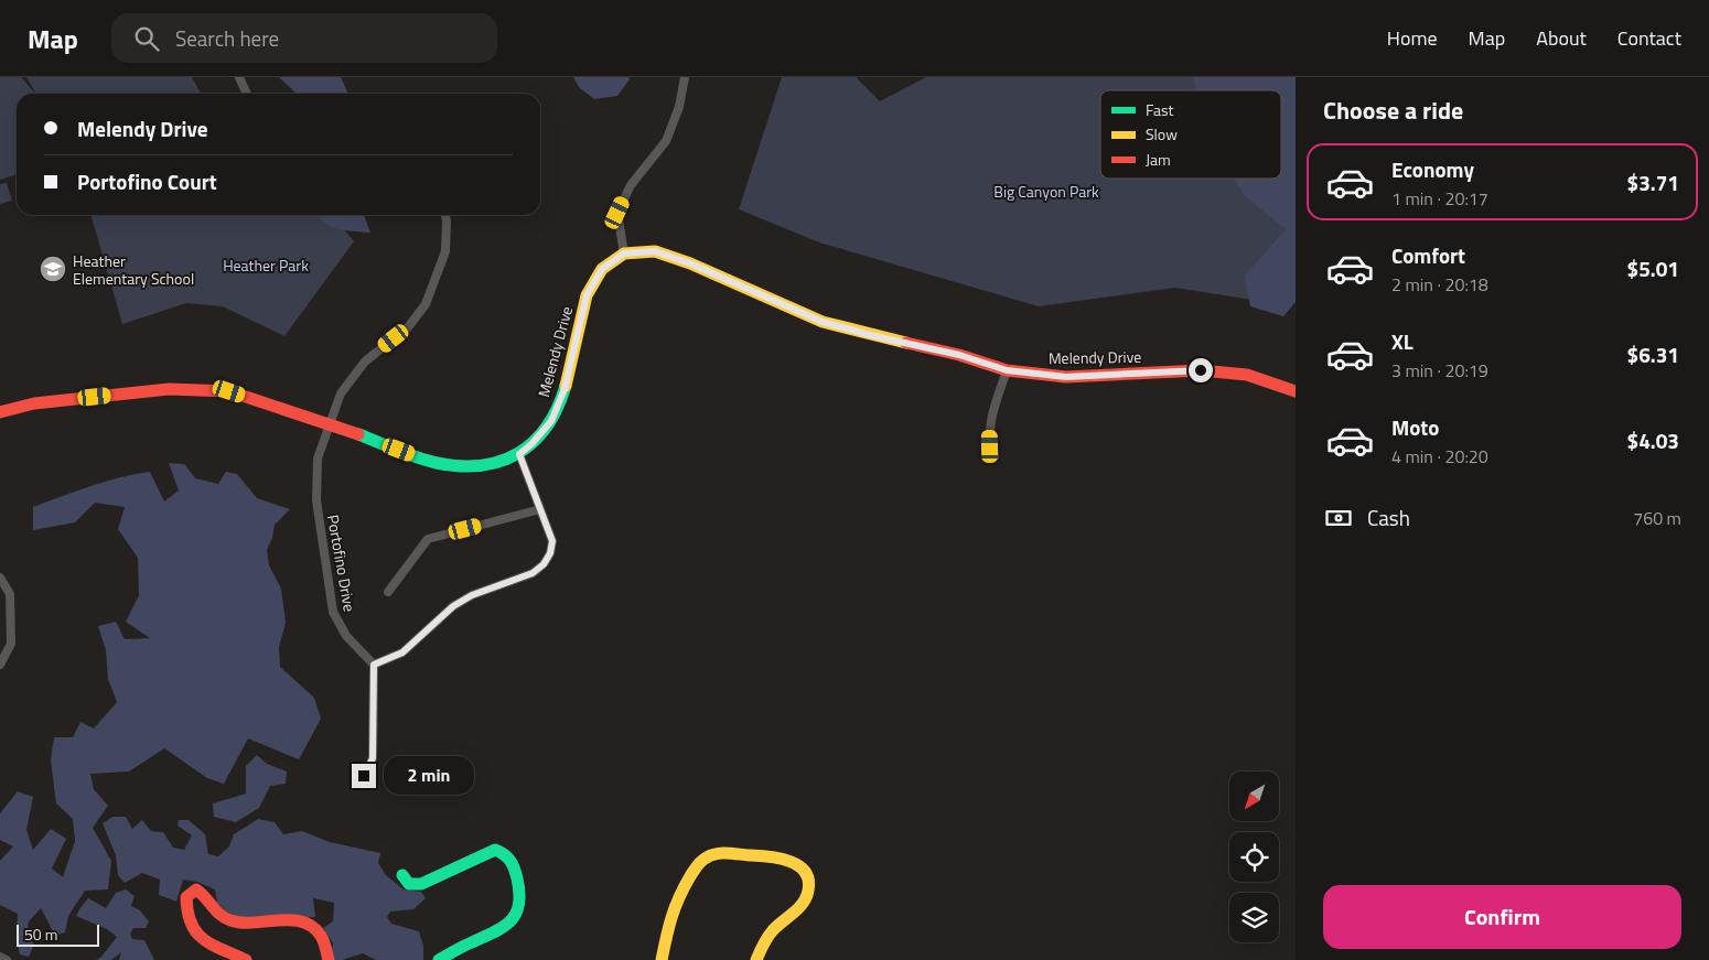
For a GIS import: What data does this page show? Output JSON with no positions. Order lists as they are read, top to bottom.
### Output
{
  "streets": {
    "street": ["Melendy Drive", "Portofino Drive"]
  },
  "crossings": [
    ["Melendy Drive", "Portofino Drive"]
  ],
  "parks": ["Big Canyon Park", "Heather Park"],
  "places": {
    "school or university": ["Heather Elementary School"]
  },
  "legend": ["Fast", "Slow", "Jam"],
  "scale_bar": "50 m",
  "north": "bottom left",
  "page": {
    "header": "Map",
    "search": "Search here",
    "nav": [
      "Home",
      "Map",
      "About",
      "Contact"
    ],
    "heading": "Choose a ride",
    "banner": ["Melendy Drive", "Portofino Court"],
    "list": [
      {
        "name": "Economy",
        "note": "1 min · 20:17",
        "value": "$3.71"
      },
      {
        "name": "Comfort",
        "note": "2 min · 20:18",
        "value": "$5.01"
      },
      {
        "name": "XL",
        "note": "3 min · 20:19",
        "value": "$6.31"
      },
      {
        "name": "Moto",
        "note": "4 min · 20:20",
        "value": "$4.03"
      }
    ],
    "pay": ["Cash", "760 m"],
    "bubble": "2 min",
    "buttons": "Confirm",
    "scale": "50 m"
  }
}
